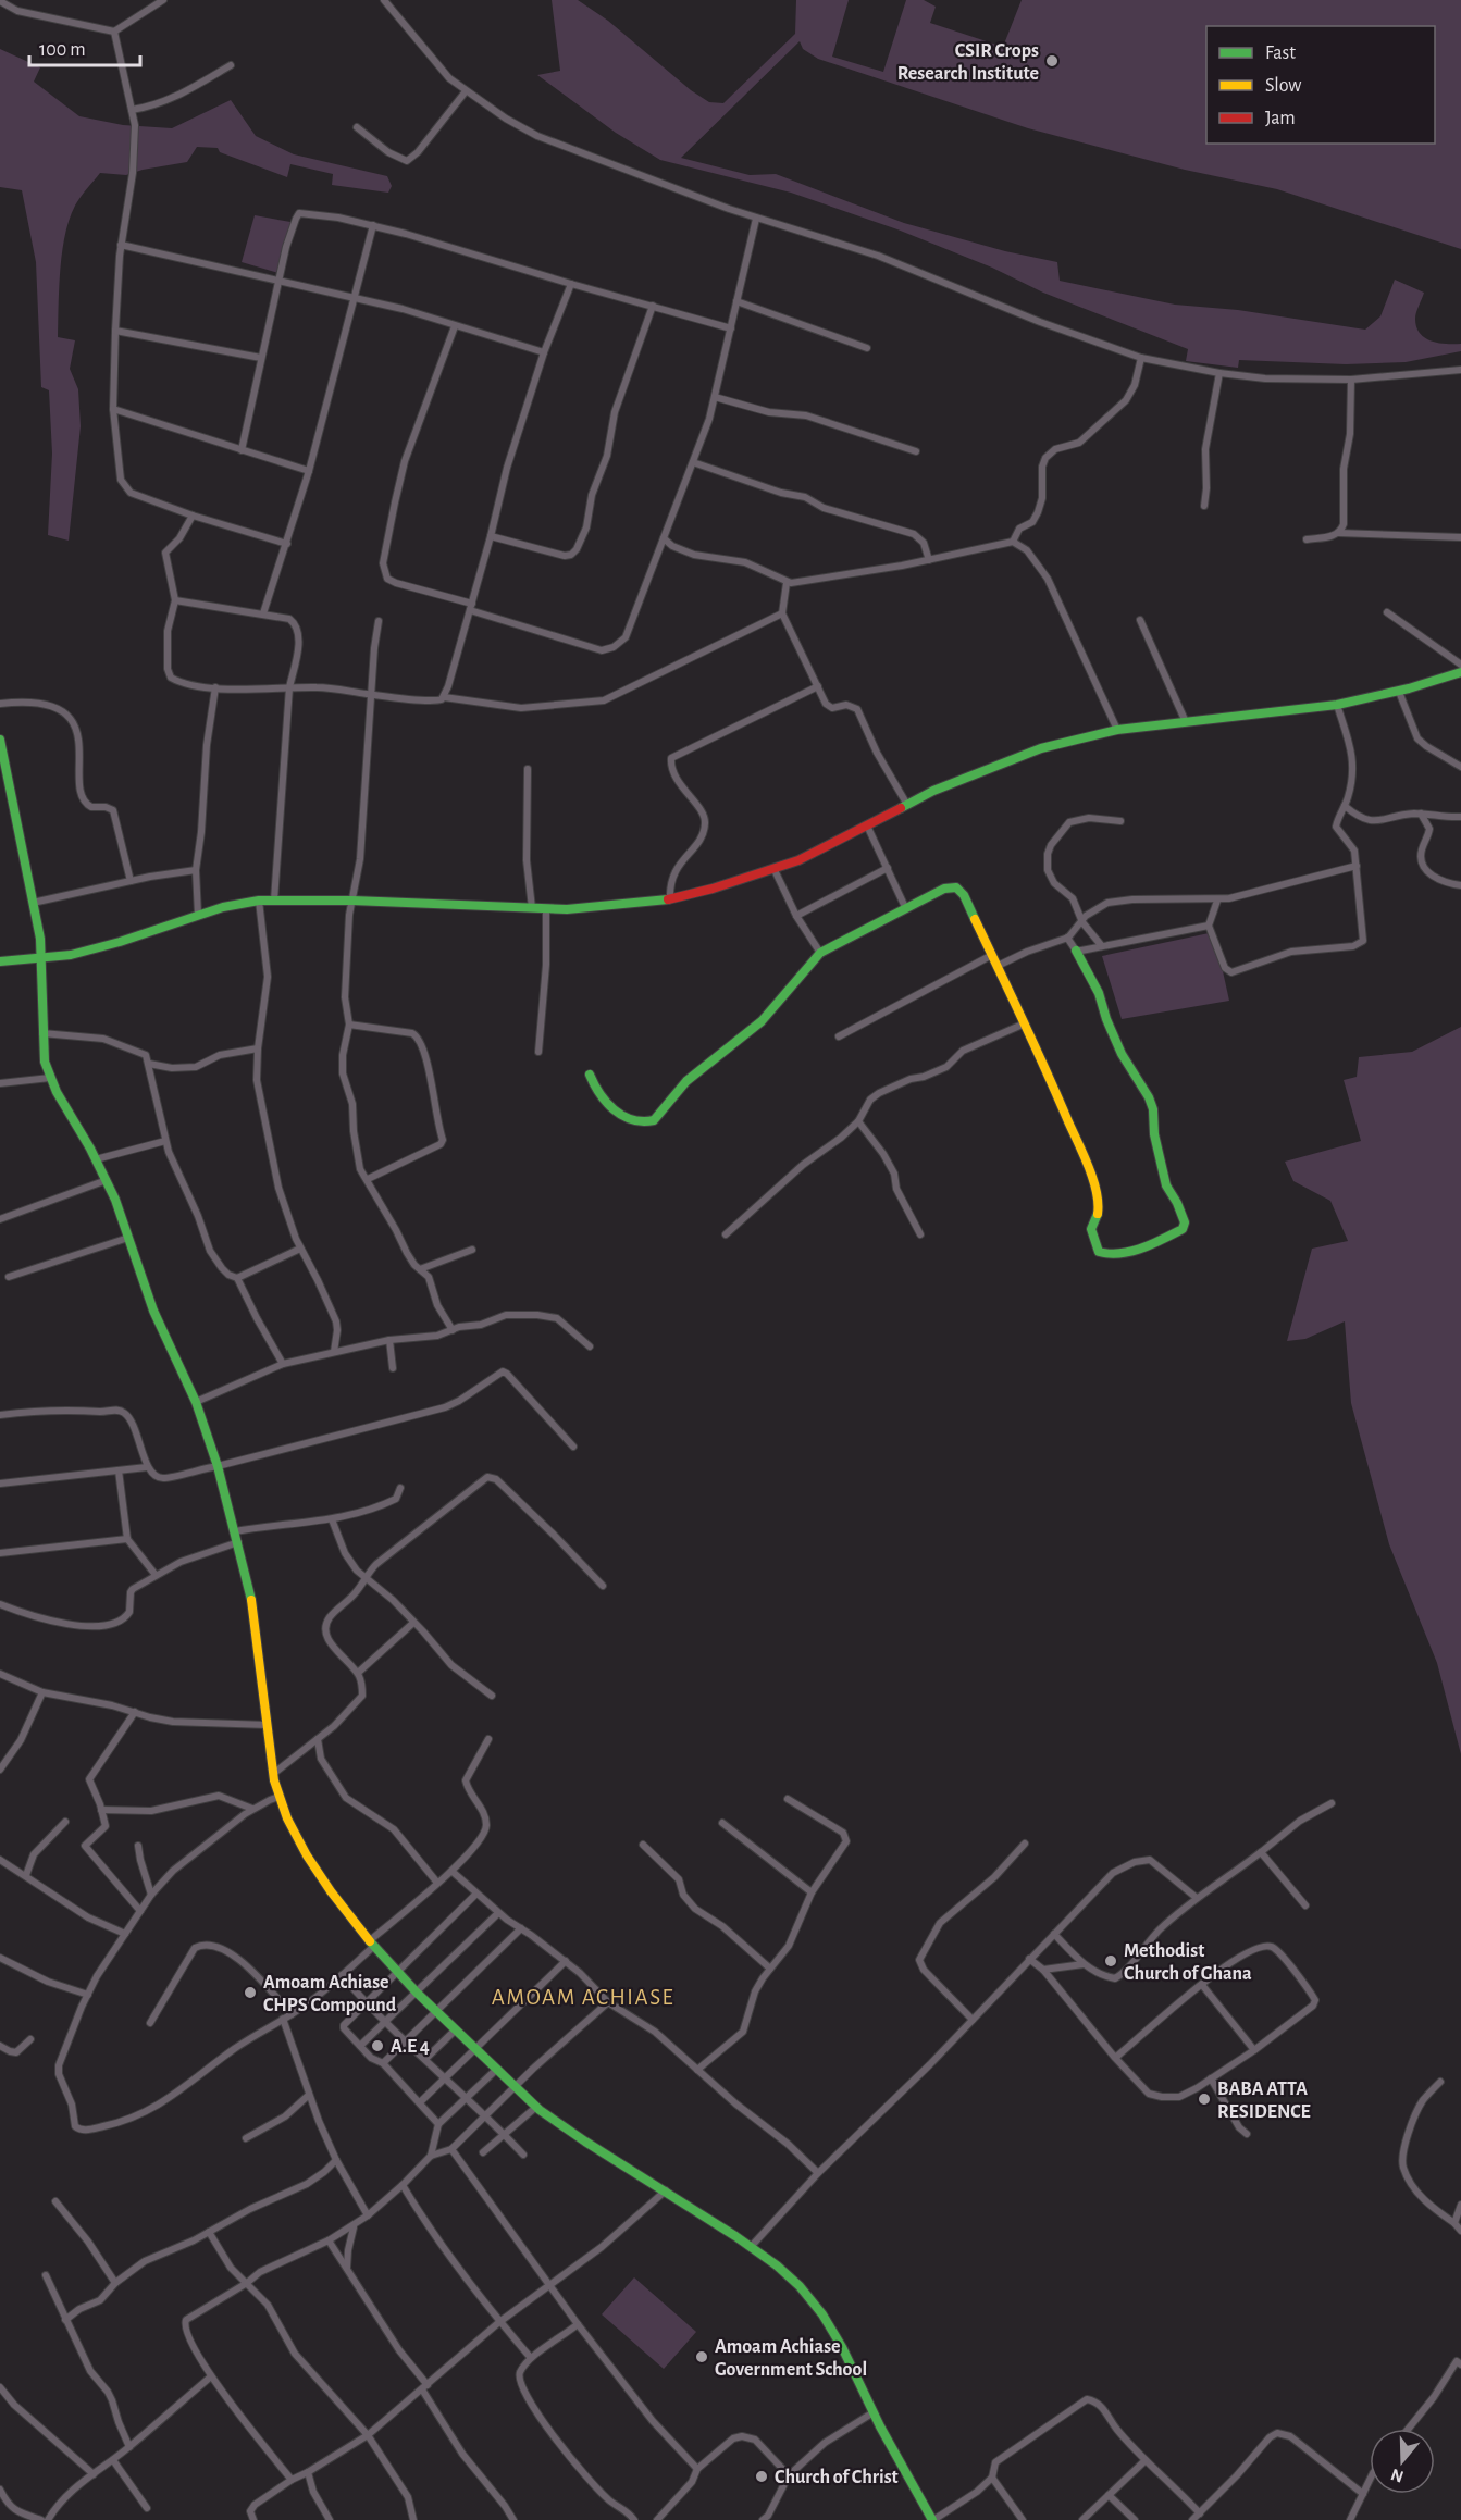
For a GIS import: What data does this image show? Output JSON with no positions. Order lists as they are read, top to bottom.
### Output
{
  "districts": ["AMOAM ACHIASE"],
  "places": [
    "CSIR Crops Research Institute",
    "Methodist Church of Ghana",
    "Amoam Achiase CHPS Compound",
    "A.E 4",
    "BABA ATTA RESIDENCE",
    "Amoam Achiase Government School",
    "Church of Christ"
  ],
  "legend": ["Fast", "Slow", "Jam"],
  "scale_bar": "100 m",
  "north": "bottom"
}
